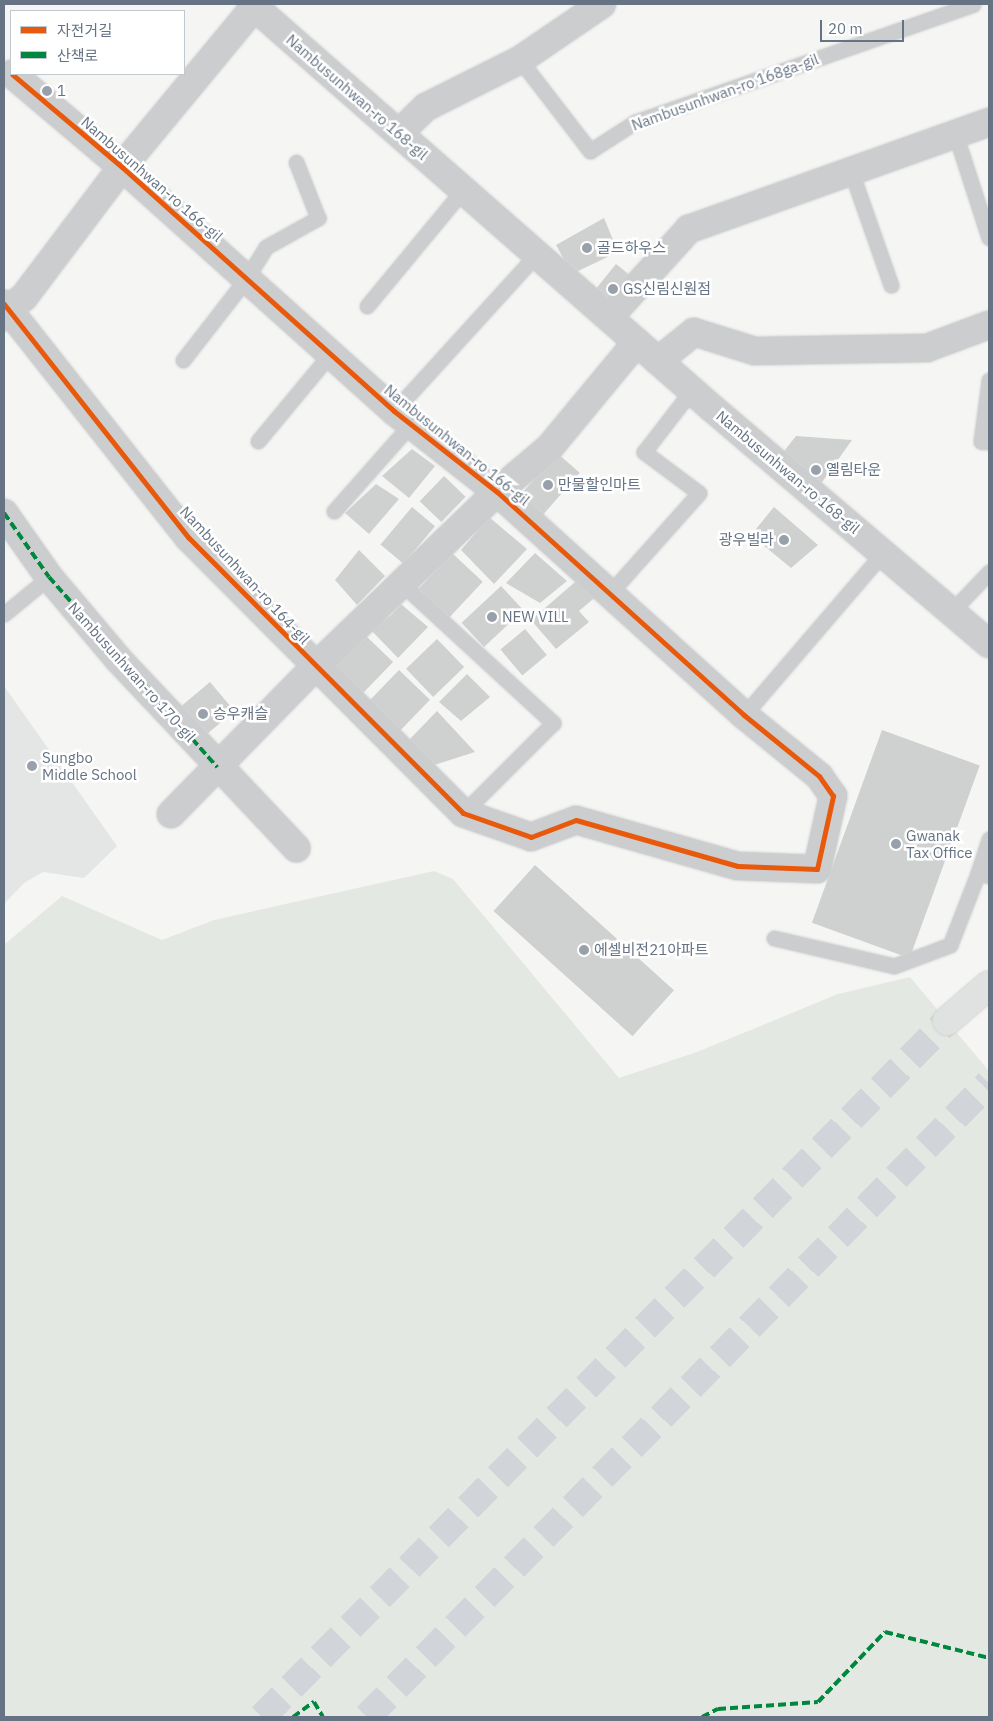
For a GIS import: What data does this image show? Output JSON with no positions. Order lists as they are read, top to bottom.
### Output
{
  "streets": {
    "street": [
      "Nambusunhwan-ro 168-gil",
      "Nambusunhwan-ro 166-gil",
      "Nambusunhwan-ro 164-gil",
      "Nambusunhwan-ro 170-gil"
    ],
    "lane": ["Nambusunhwan-ro 168ga-gil"]
  },
  "crossings": [
    ["Nambusunhwan-ro 166-gil", "Nambusunhwan-ro 164-gil"]
  ],
  "places": [
    "1",
    "골드하우스",
    "GS신림신원점",
    "옐림타운",
    "만물할인마트",
    "광우빌라",
    "NEW VILL",
    "승우캐슬",
    "Sungbo Middle School",
    "Gwanak Tax Office",
    "에셀비전21아파트"
  ],
  "legend": ["자전거길", "산책로"],
  "scale_bar": "20 m"
}
